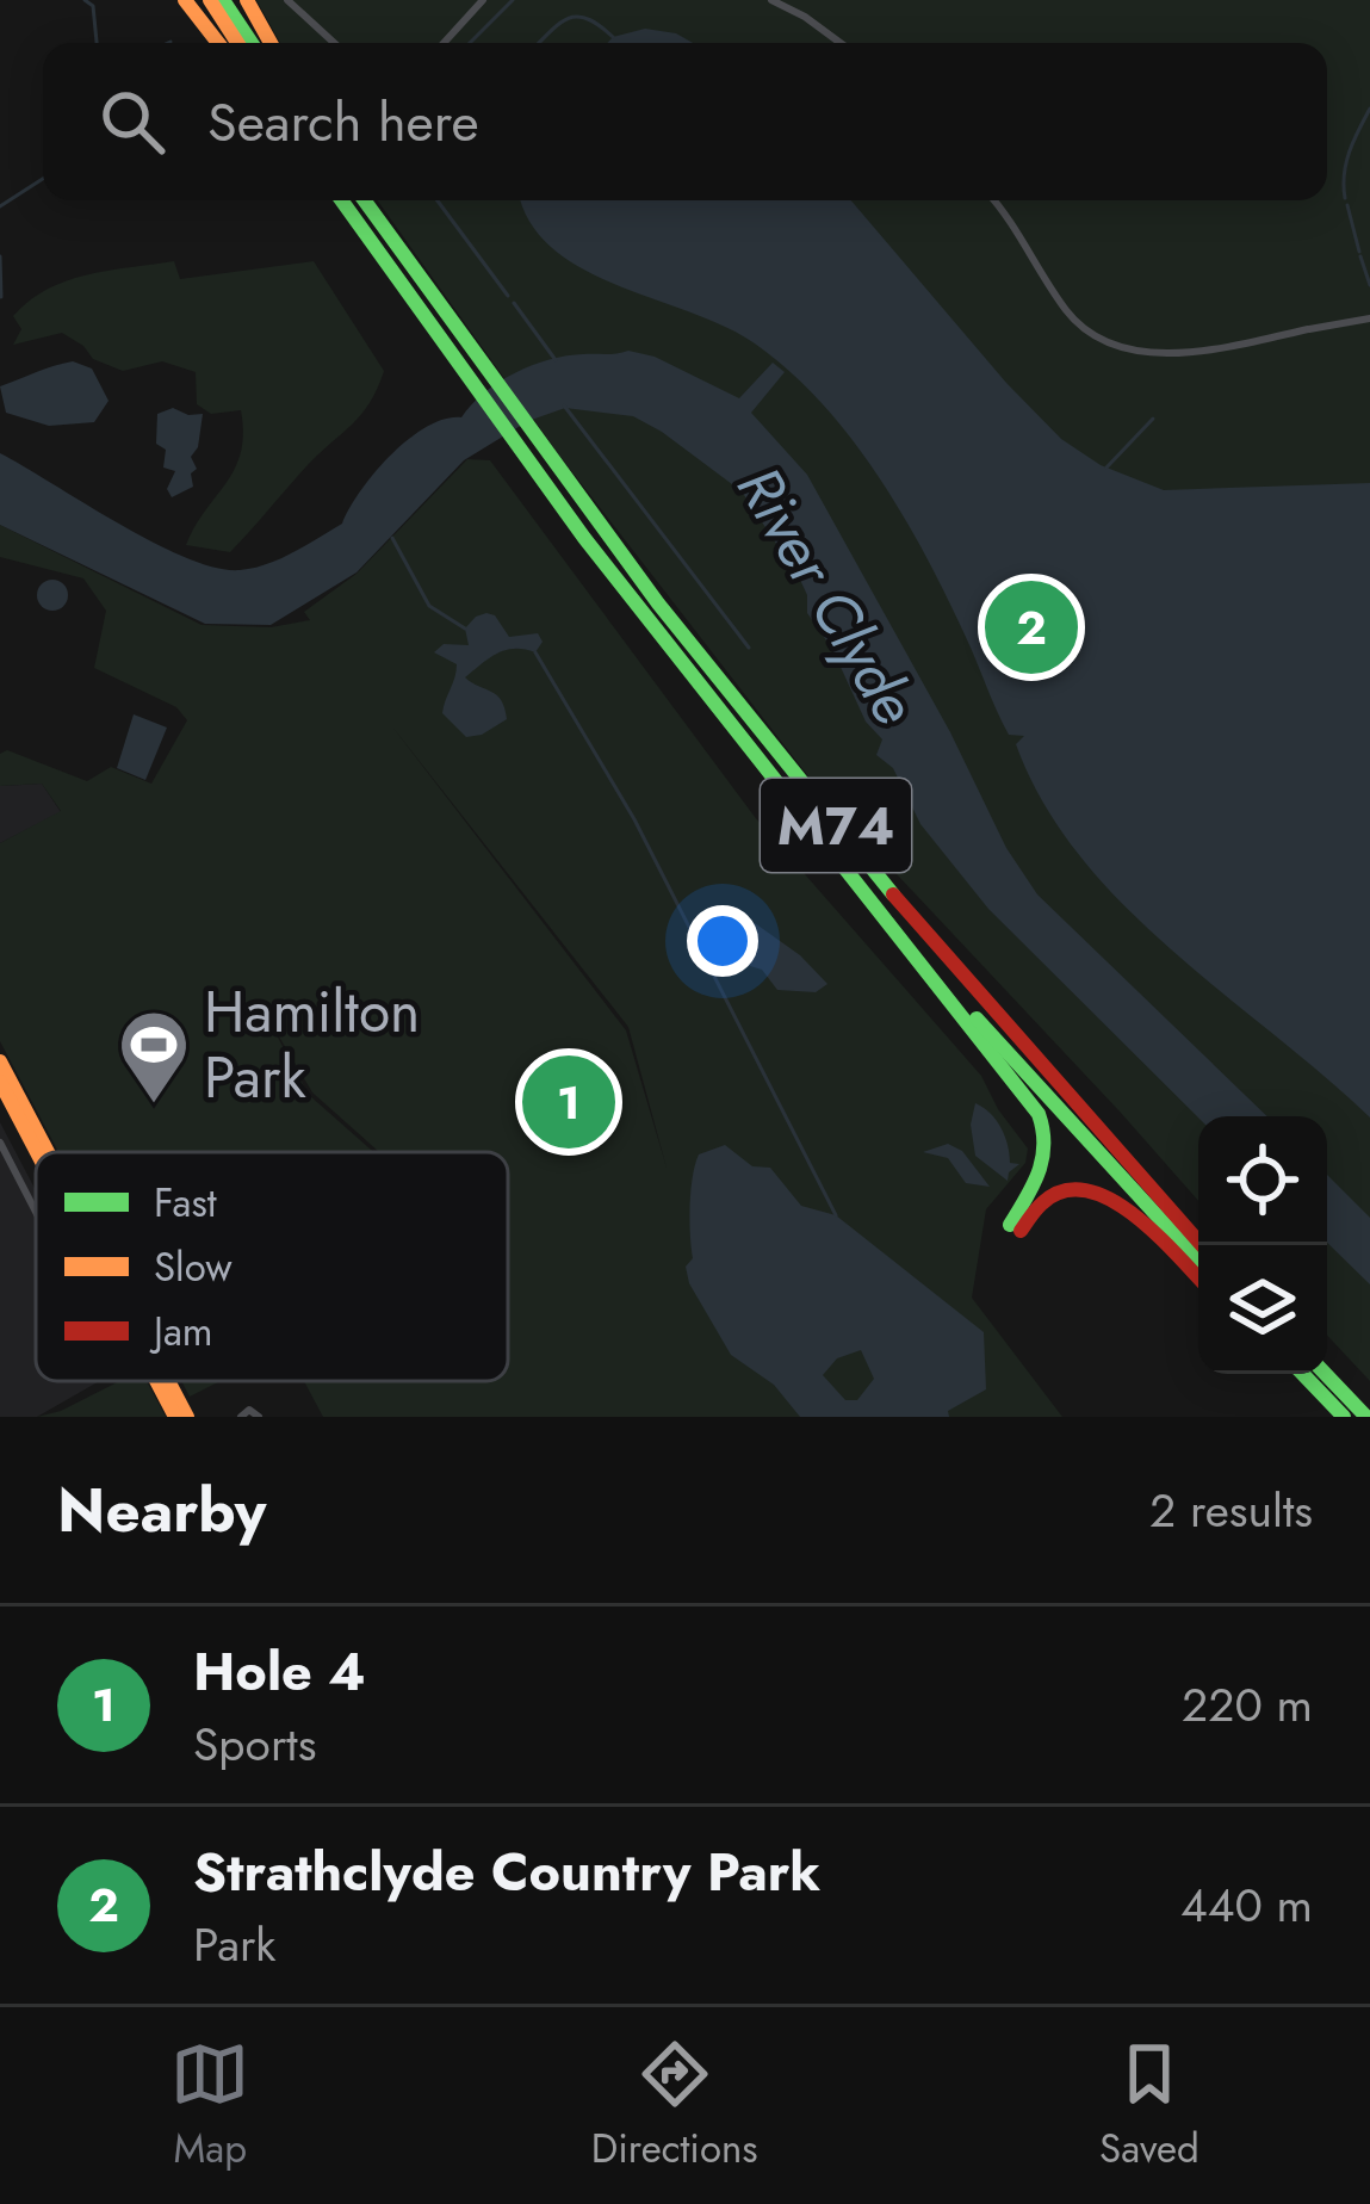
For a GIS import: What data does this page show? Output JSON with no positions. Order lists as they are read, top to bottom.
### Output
{
  "streets": {
    "main road": ["M74"]
  },
  "water": ["River Clyde"],
  "places": {
    "sports": ["Hamilton Park"]
  },
  "legend": ["Fast", "Slow", "Jam"],
  "page": {
    "search": "Search here",
    "pins": ["2", "1"],
    "heading": ["Nearby", "2 results"],
    "list": [
      {
        "mark": "1",
        "name": "Hole 4",
        "note": "Sports",
        "value": "220 m"
      },
      {
        "mark": "2",
        "name": "Strathclyde Country Park",
        "note": "Park",
        "value": "440 m"
      }
    ],
    "nav": ["Map", "Directions", "Saved"]
  }
}
